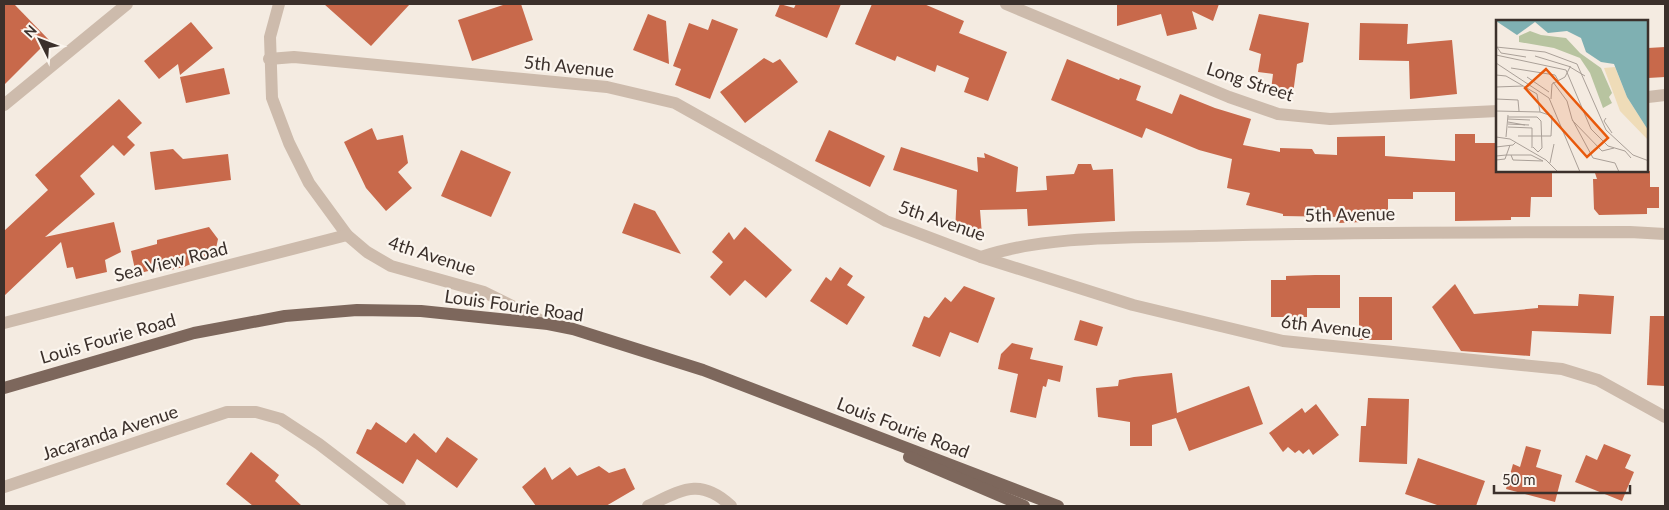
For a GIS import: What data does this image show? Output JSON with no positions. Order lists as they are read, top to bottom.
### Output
{
  "streets": {
    "main road": ["Louis Fourie Road"],
    "street": [
      "5th Avenue",
      "Long Street",
      "4th Avenue",
      "Sea View Road",
      "6th Avenue",
      "Jacaranda Avenue"
    ]
  },
  "crossings": [
    ["5th Avenue", "4th Avenue"],
    ["5th Avenue", "6th Avenue"],
    ["4th Avenue", "Sea View Road"],
    ["4th Avenue", "Louis Fourie Road"]
  ],
  "scale_bar": "50 m",
  "north": "top left"
}
